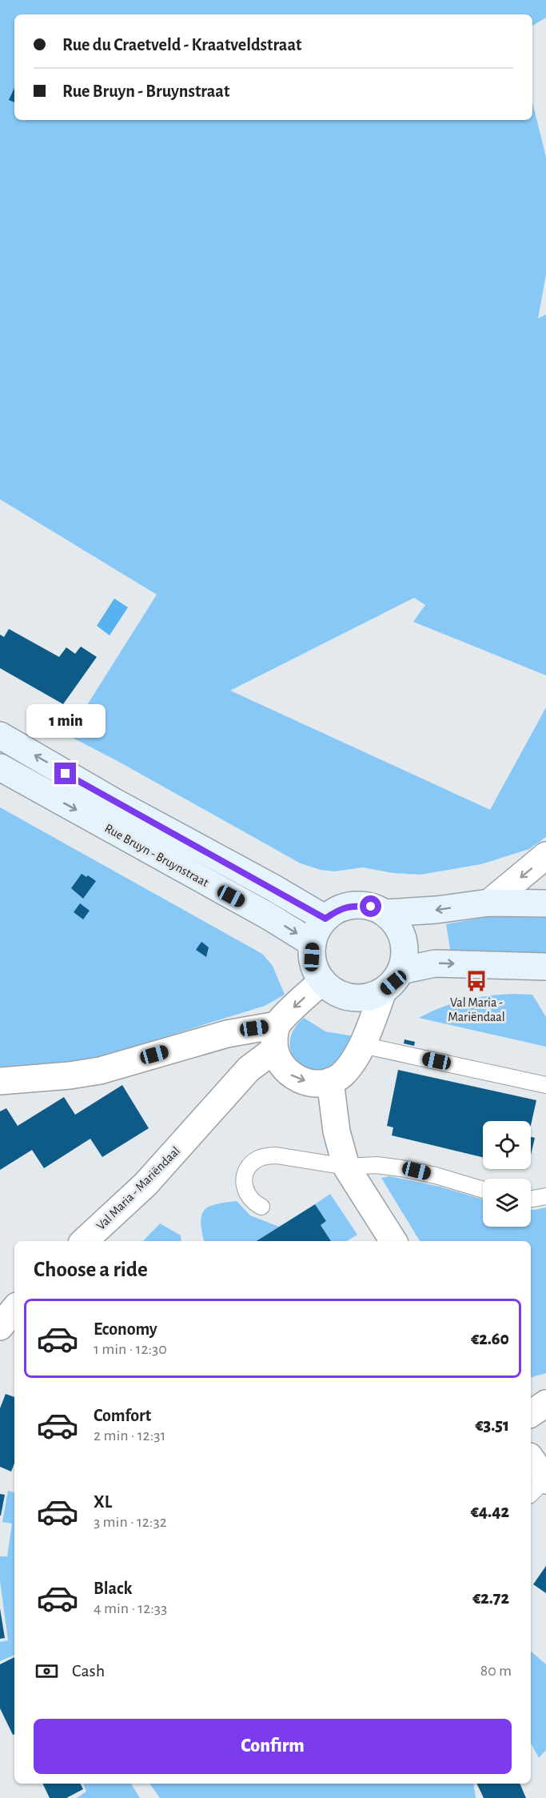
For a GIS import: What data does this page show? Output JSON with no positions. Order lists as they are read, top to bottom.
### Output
{
  "streets": {
    "street": ["Rue Bruyn - Bruynstraat", "Val Maria - Mariëndaal"]
  },
  "crossings": [
    ["Rue Bruyn - Bruynstraat", "Val Maria - Mariëndaal"]
  ],
  "places": {
    "bus stop": ["Val Maria - Mariëndaal"]
  },
  "page": {
    "banner": ["Rue du Craetveld - Kraatveldstraat", "Rue Bruyn - Bruynstraat"],
    "bubble": "1 min",
    "heading": "Choose a ride",
    "list": [
      {
        "name": "Economy",
        "note": "1 min · 12:30",
        "value": "€2.60"
      },
      {
        "name": "Comfort",
        "note": "2 min · 12:31",
        "value": "€3.51"
      },
      {
        "name": "XL",
        "note": "3 min · 12:32",
        "value": "€4.42"
      },
      {
        "name": "Black",
        "note": "4 min · 12:33",
        "value": "€2.72"
      }
    ],
    "pay": ["Cash", "80 m"],
    "buttons": "Confirm"
  }
}
